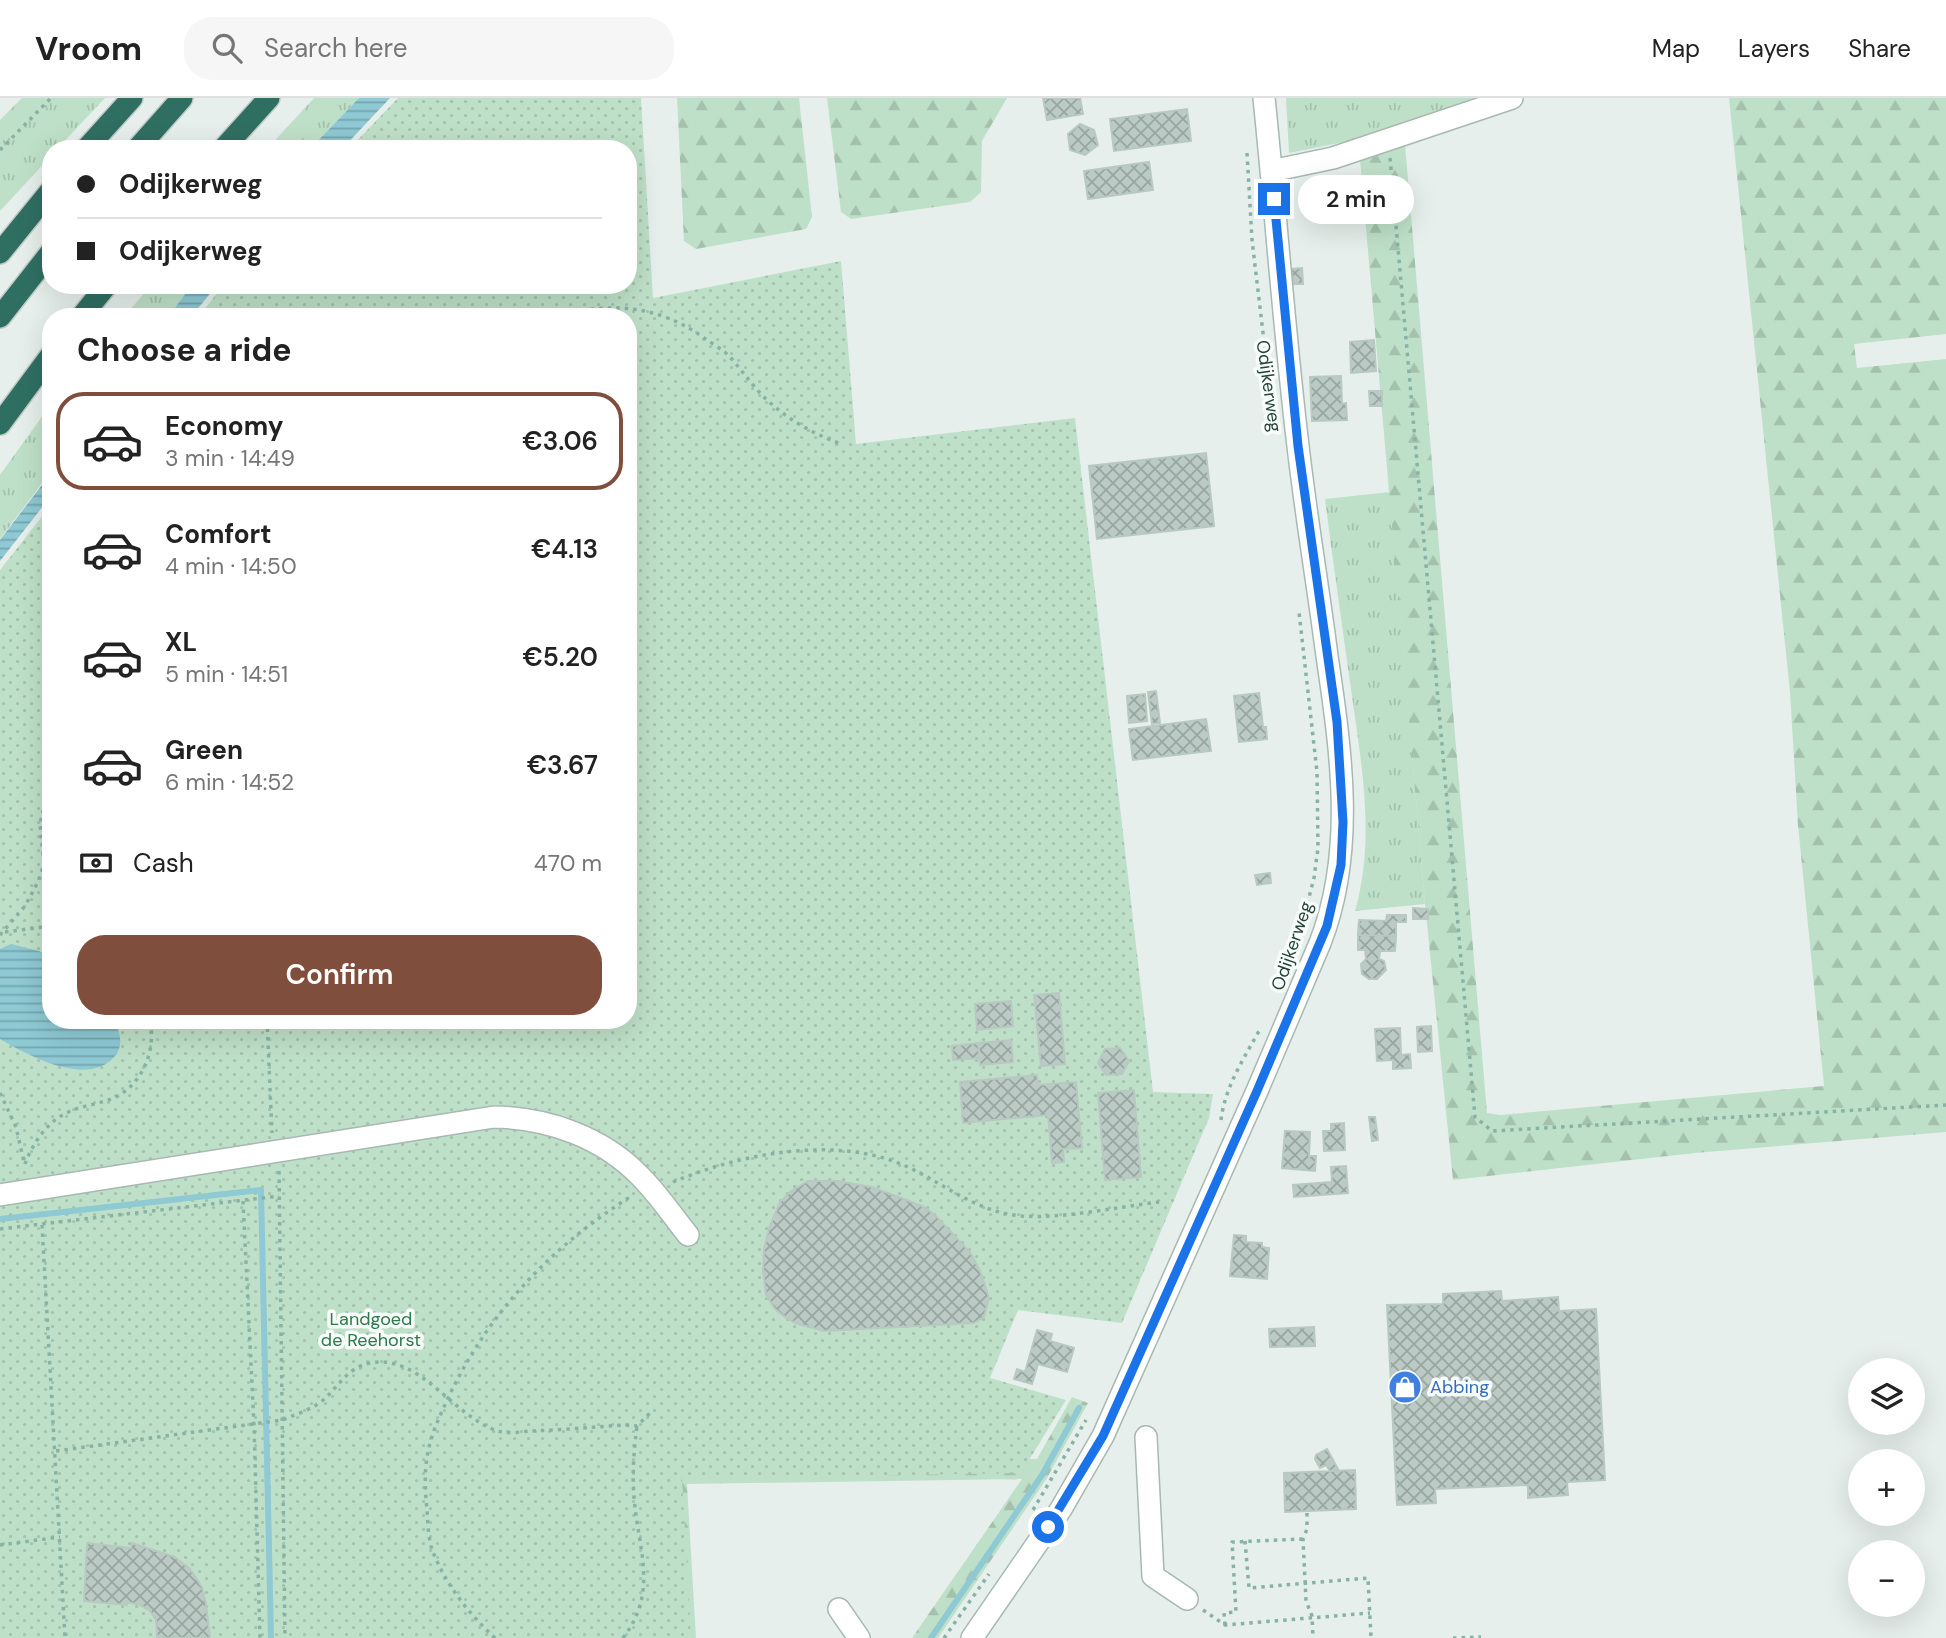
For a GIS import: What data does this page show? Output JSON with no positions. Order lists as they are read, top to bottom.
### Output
{
  "streets": {
    "street": ["Odijkerweg"]
  },
  "parks": ["Landgoed de Reehorst"],
  "places": {
    "shop": ["Abbing"]
  },
  "page": {
    "header": "Vroom",
    "search": "Search here",
    "nav": ["Map", "Layers", "Share"],
    "banner": ["Odijkerweg", "Odijkerweg"],
    "bubble": "2 min",
    "heading": "Choose a ride",
    "list": [
      {
        "name": "Economy",
        "note": "3 min · 14:49",
        "value": "€3.06"
      },
      {
        "name": "Comfort",
        "note": "4 min · 14:50",
        "value": "€4.13"
      },
      {
        "name": "XL",
        "note": "5 min · 14:51",
        "value": "€5.20"
      },
      {
        "name": "Green",
        "note": "6 min · 14:52",
        "value": "€3.67"
      }
    ],
    "pay": ["Cash", "470 m"],
    "buttons": "Confirm",
    "map_buttons": ["+", "−"]
  }
}
